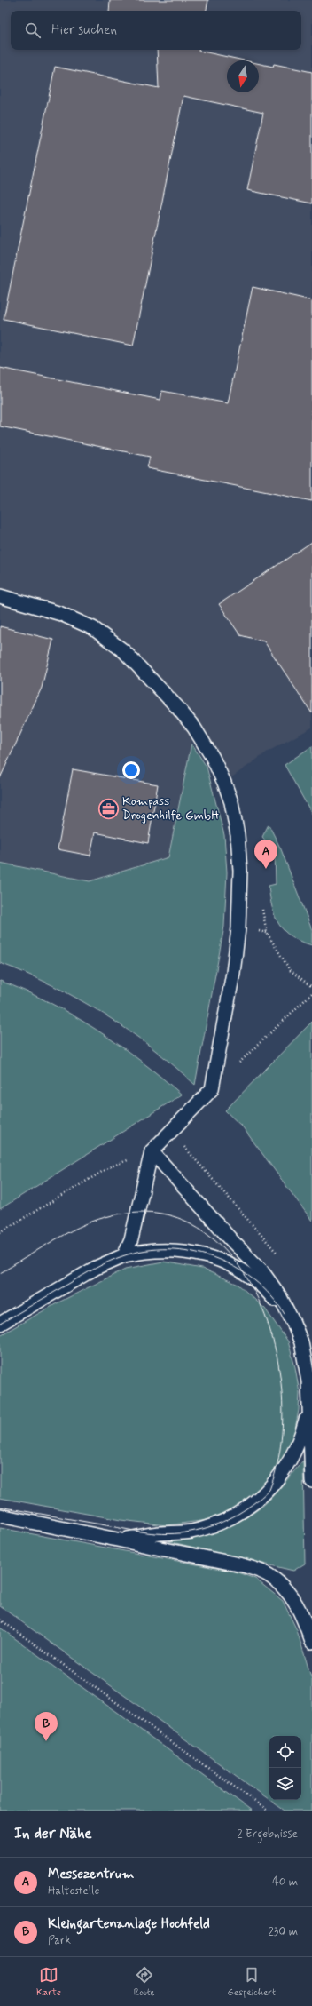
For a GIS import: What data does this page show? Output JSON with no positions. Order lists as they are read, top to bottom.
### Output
{
  "places": {
    "office": ["Kompass Drogenhilfe GmbH"]
  },
  "north": "bottom",
  "page": {
    "search": "Hier suchen",
    "pins": ["A", "B"],
    "heading": ["In der Nähe", "2 Ergebnisse"],
    "list": [
      {
        "mark": "A",
        "name": "Messezentrum",
        "note": "Haltestelle",
        "value": "40 m"
      },
      {
        "mark": "B",
        "name": "Kleingartenanlage Hochfeld",
        "note": "Park",
        "value": "230 m"
      }
    ],
    "nav": ["Karte", "Route", "Gespeichert"]
  }
}
